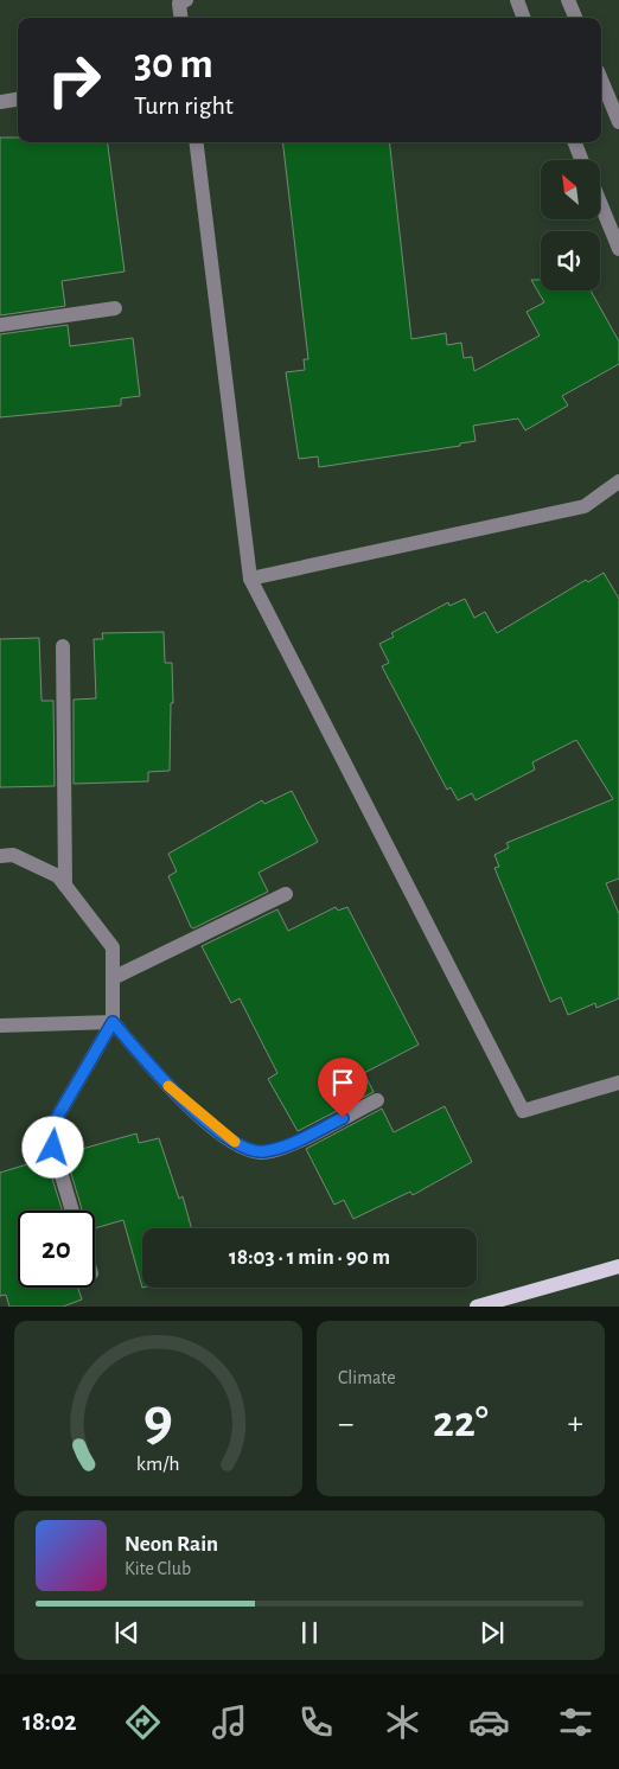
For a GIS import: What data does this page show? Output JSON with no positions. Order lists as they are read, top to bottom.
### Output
{
  "north": "top left",
  "page": {
    "turn": ["30 m", "Turn right"],
    "limit": "20",
    "trip": "18:03 · 1 min · 90 m",
    "tile": "Climate",
    "heat": ["−", "22°", "+"],
    "song": ["Neon Rain", "Kite Club"],
    "tabs": "18:02",
    "gauge": ["9", "km/h"]
  }
}
